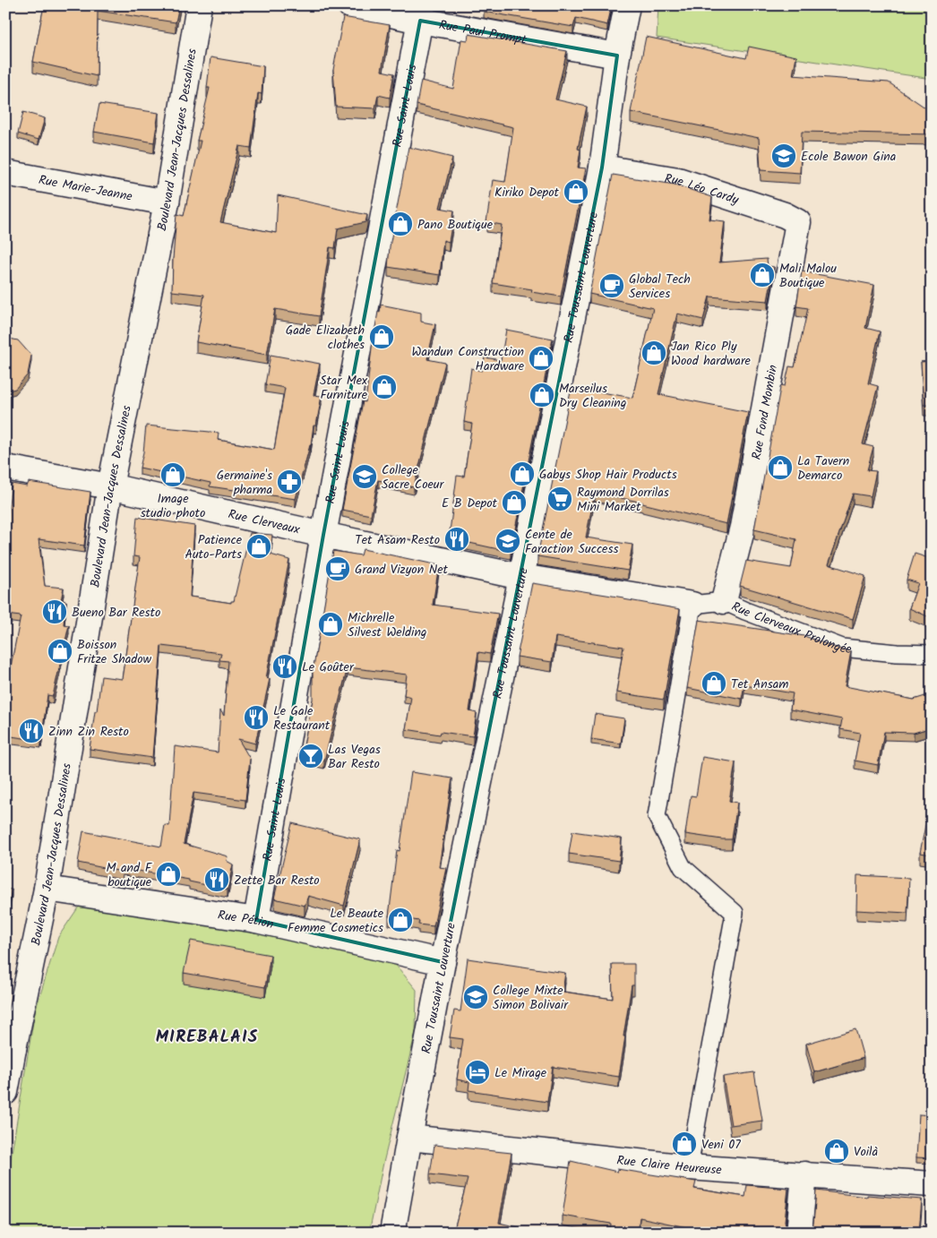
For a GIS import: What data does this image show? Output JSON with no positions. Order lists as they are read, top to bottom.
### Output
{
  "streets": {
    "street": [
      "Rue Paul Prompt",
      "Rue Saint-Louis",
      "Boulevard Jean-Jacques Dessalines",
      "Rue Marie-Jeanne",
      "Rue Léo Cardy",
      "Rue Toussaint Louverture",
      "Rue Fond Mombin",
      "Rue Clerveaux",
      "Rue Clerveaux Prolongée",
      "Rue Pétion",
      "Rue Claire Heureuse"
    ]
  },
  "crossings": [
    ["Rue Paul Prompt", "Rue Saint-Louis"],
    ["Rue Paul Prompt", "Rue Toussaint Louverture"],
    ["Rue Saint-Louis", "Rue Clerveaux"],
    ["Rue Saint-Louis", "Rue Pétion"],
    ["Boulevard Jean-Jacques Dessalines", "Rue Marie-Jeanne"],
    ["Boulevard Jean-Jacques Dessalines", "Rue Clerveaux"],
    ["Boulevard Jean-Jacques Dessalines", "Rue Pétion"],
    ["Rue Léo Cardy", "Rue Toussaint Louverture"],
    ["Rue Léo Cardy", "Rue Fond Mombin"],
    ["Rue Toussaint Louverture", "Rue Clerveaux"],
    ["Rue Toussaint Louverture", "Rue Clerveaux Prolongée"],
    ["Rue Toussaint Louverture", "Rue Pétion"],
    ["Rue Toussaint Louverture", "Rue Claire Heureuse"],
    ["Rue Fond Mombin", "Rue Clerveaux Prolongée"],
    ["Rue Clerveaux", "Rue Clerveaux Prolongée"]
  ],
  "districts": ["MIREBALAIS"],
  "places": {
    "school or university": [
      "Ecole Bawon Gina",
      "College Sacre Coeur",
      "Cente de Faraction Success",
      "College Mixte Simon Bolivair"
    ],
    "shop": [
      "Kiriko Depot",
      "Pano Boutique",
      "Mali Malou Boutique",
      "Gade Elizabeth clothes",
      "Jan Rico Ply Wood hardware",
      "Wandun Construction Hardware",
      "Star Mex Furniture",
      "Marseilus Dry Cleaning",
      "La Tavern Demarco",
      "Gabys Shop Hair Products",
      "Image studio photo",
      "E B Depot",
      "Patience Auto-Parts",
      "Michrelle Silvest Welding",
      "Boisson Fritze Shadow",
      "Tet Ansam",
      "M and F boutique",
      "Le Beaute Femme Cosmetics",
      "Veni 07",
      "Voilà"
    ],
    "cafe": ["Global Tech Services", "Grand Vizyon Net"],
    "pharmacy": ["Germaine's pharma"],
    "supermarket": ["Raymond Dorrilas Mini Market"],
    "restaurant": [
      "Tet Asam Resto",
      "Bueno Bar Resto",
      "Le Goûter",
      "Le Gale Restaurant",
      "Zinn Zin Resto",
      "Zette Bar Resto"
    ],
    "bar": ["Las Vegas Bar Resto"],
    "hotel": ["Le Mirage"]
  }
}
